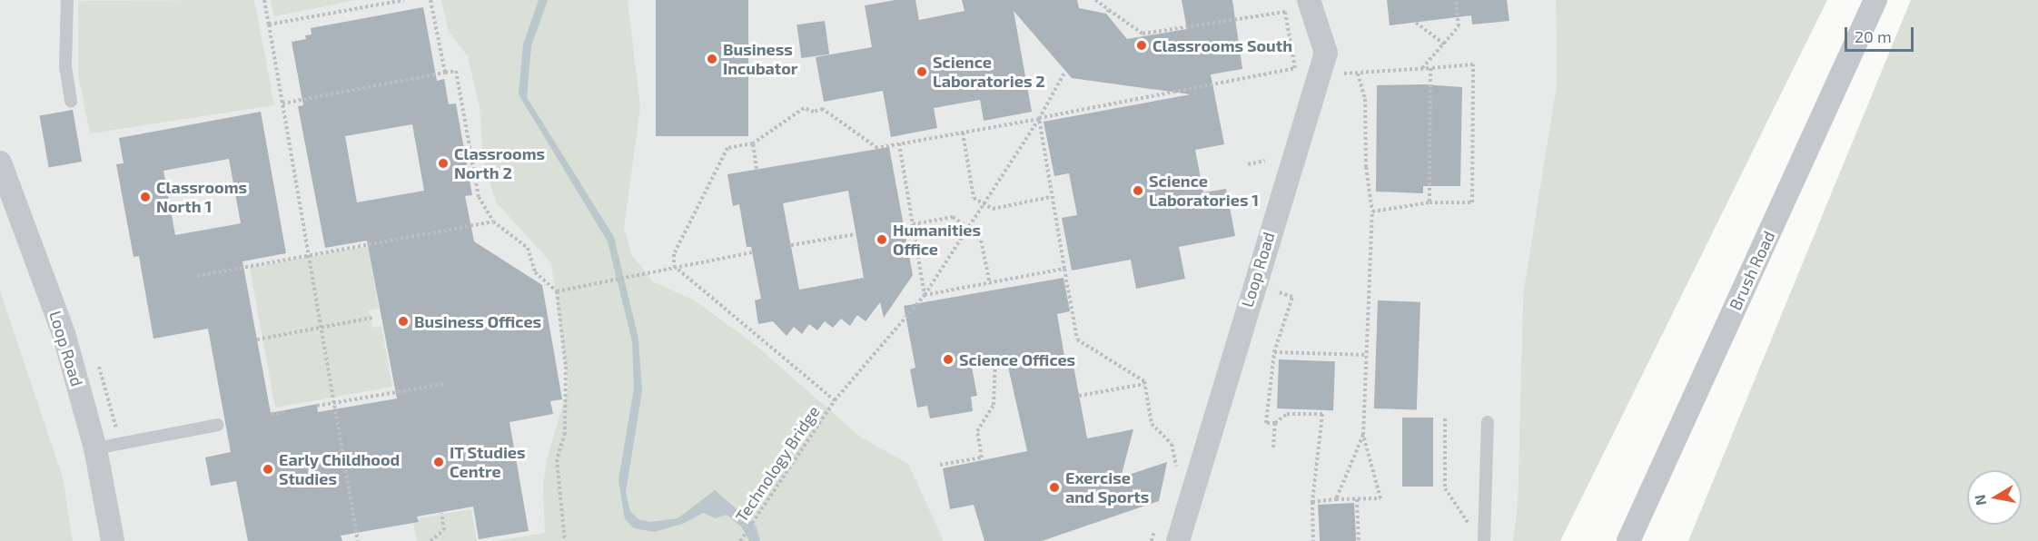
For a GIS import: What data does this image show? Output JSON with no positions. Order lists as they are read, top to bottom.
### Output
{
  "streets": {
    "street": ["Loop Road", "Brush Road"],
    "path": ["Technology Bridge"]
  },
  "places": [
    "Classrooms South",
    "Business Incubator",
    "Science Laboratories 2",
    "Classrooms North 2",
    "Science Laboratories 1",
    "Classrooms North 1",
    "Humanities Office",
    "Business Offices",
    "Science Offices",
    "IT Studies Centre",
    "Early Childhood Studies",
    "Exercise and Sports"
  ],
  "scale_bar": "20 m",
  "north": "left"
}
